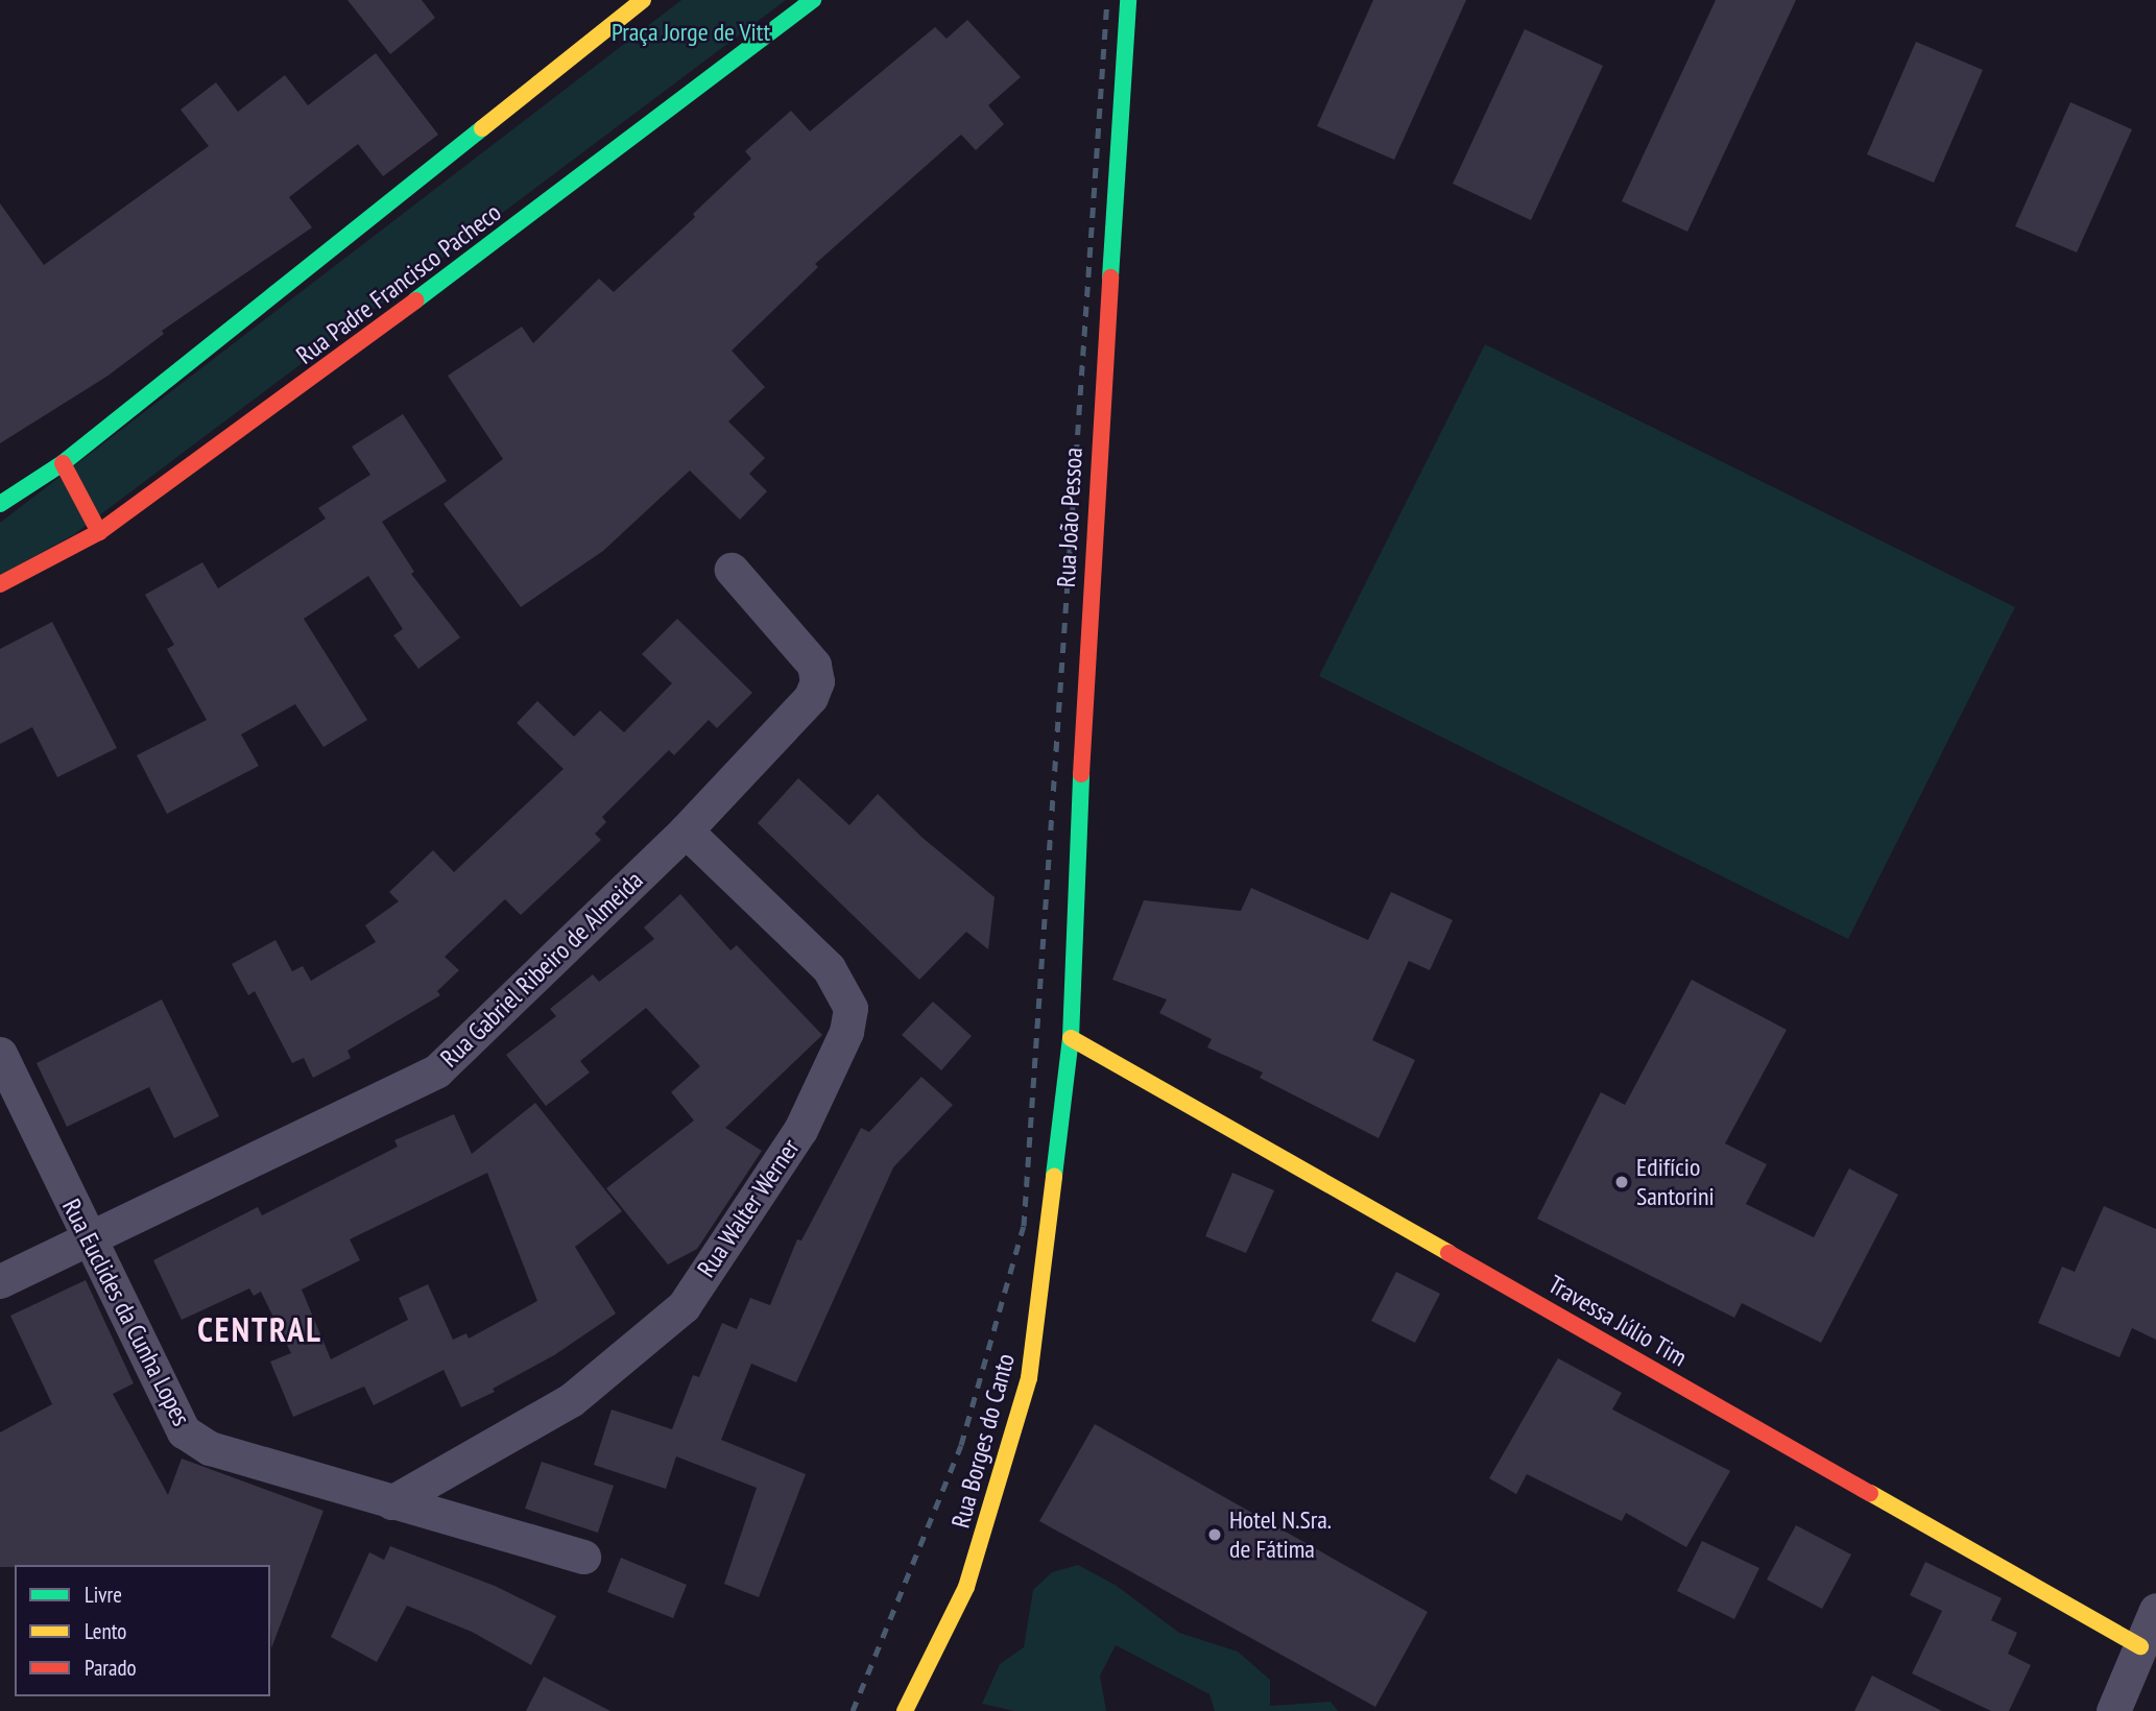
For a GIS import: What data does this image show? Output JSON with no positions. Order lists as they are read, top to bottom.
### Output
{
  "streets": {
    "main road": [
      "Rua Padre Francisco Pacheco",
      "Rua João Pessoa",
      "Travessa Júlio Tim",
      "Rua Borges do Canto"
    ],
    "street": ["Rua Gabriel Ribeiro de Almeida", "Rua Walter Werner", "Rua Euclides da Cunha Lopes"]
  },
  "crossings": [
    ["Rua João Pessoa", "Travessa Júlio Tim"],
    ["Rua João Pessoa", "Rua Borges do Canto"],
    ["Rua Gabriel Ribeiro de Almeida", "Rua Walter Werner"],
    ["Rua Gabriel Ribeiro de Almeida", "Rua Euclides da Cunha Lopes"],
    ["Rua Walter Werner", "Rua Euclides da Cunha Lopes"],
    ["Travessa Júlio Tim", "Rua Borges do Canto"]
  ],
  "districts": ["CENTRAL"],
  "parks": ["Praça Jorge de Vitt"],
  "places": ["Edifício Santorini", "Hotel N.Sra. de Fátima"],
  "legend": ["Livre", "Lento", "Parado"]
}
